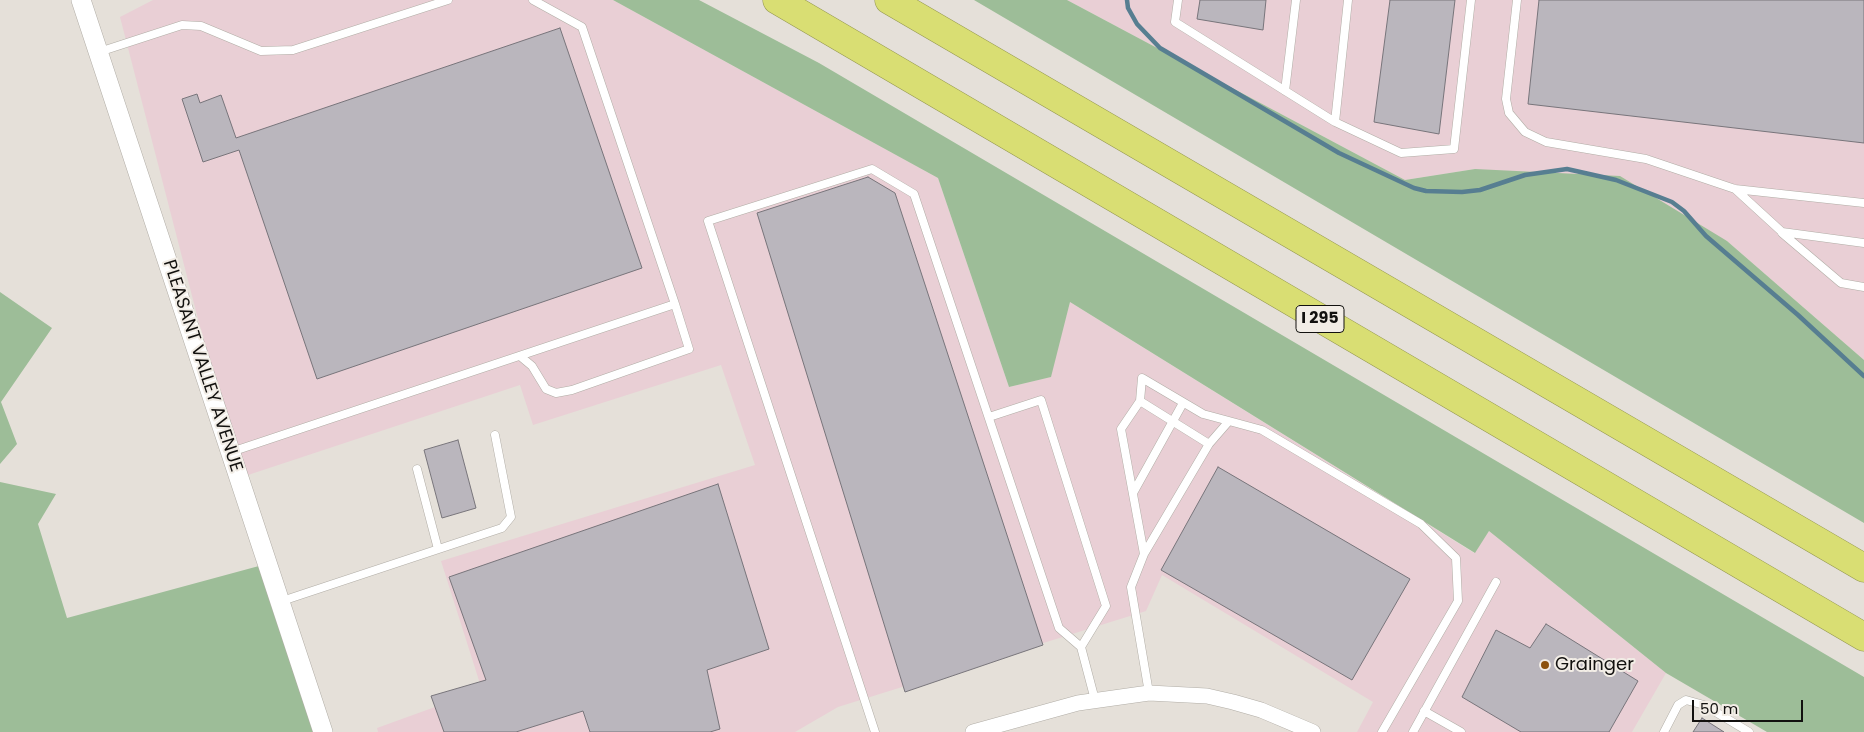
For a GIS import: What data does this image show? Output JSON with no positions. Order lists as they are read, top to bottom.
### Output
{
  "streets": {
    "highway": ["I 295"],
    "street": ["PLEASANT VALLEY AVENUE"]
  },
  "places": ["Grainger"],
  "scale_bar": "50 m"
}
